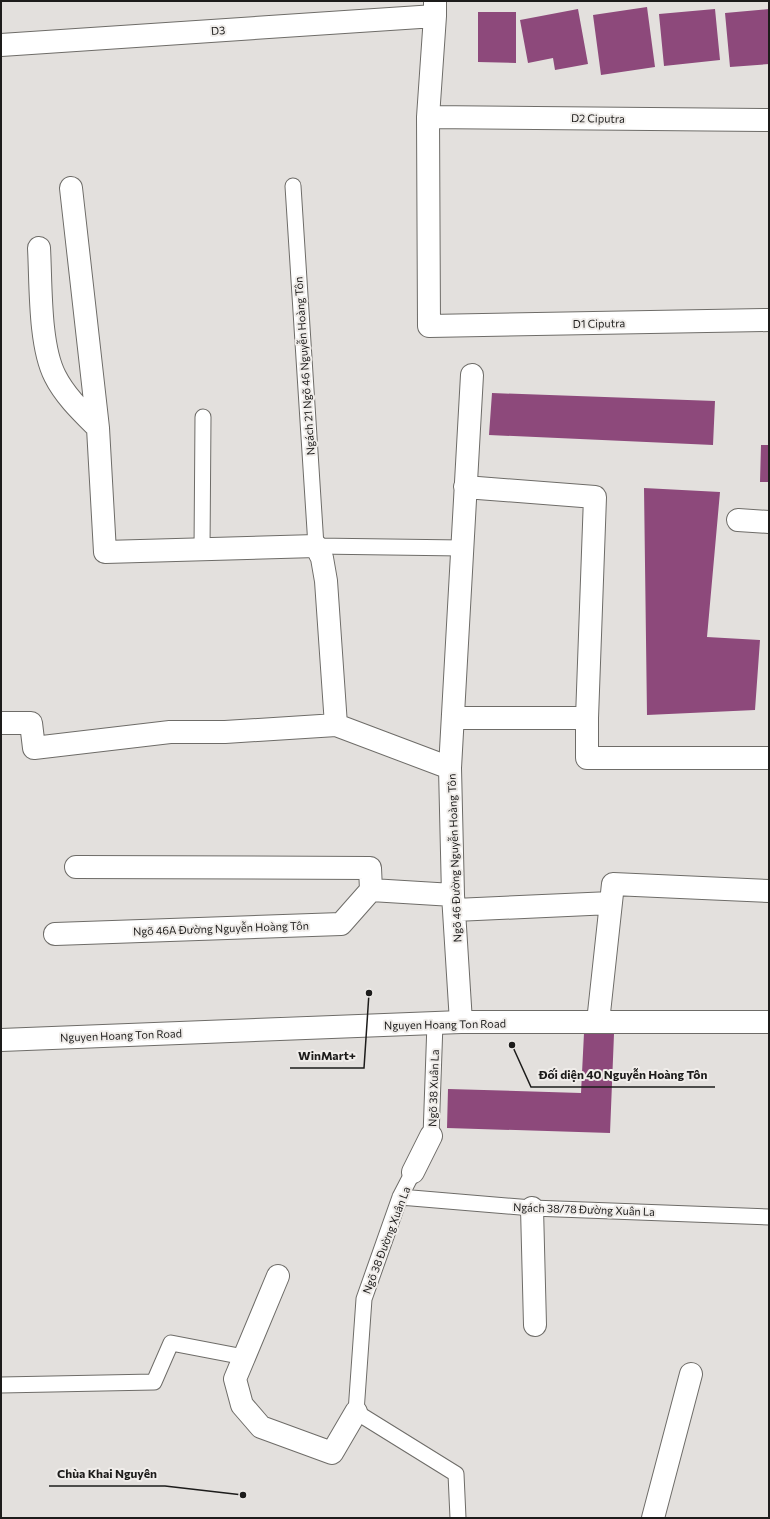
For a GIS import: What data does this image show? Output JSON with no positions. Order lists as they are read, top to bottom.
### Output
{
  "streets": {
    "street": [
      "D3",
      "D2 Ciputra",
      "D1 Ciputra",
      "Ngõ 46 Đường Nguyễn Hoàng Tôn",
      "Ngõ 46A Đường Nguyễn Hoàng Tôn",
      "Nguyen Hoang Ton Road",
      "Ngõ 38 Xuân La"
    ],
    "lane": ["Ngách 21 Ngõ 46 Nguyễn Hoàng Tôn", "Ngách 38/78 Đường Xuân La", "Ngõ 38 Đường Xuân La"]
  },
  "crossings": [
    ["D2 Ciputra", "D1 Ciputra"],
    ["Ngõ 46 Đường Nguyễn Hoàng Tôn", "Nguyen Hoang Ton Road"],
    ["Nguyen Hoang Ton Road", "Ngõ 38 Xuân La"],
    ["Ngõ 38 Xuân La", "Ngõ 38 Đường Xuân La"],
    ["Ngách 38/78 Đường Xuân La", "Ngõ 38 Đường Xuân La"]
  ],
  "places": ["WinMart+", "Đối diện 40 Nguyễn Hoàng Tôn", "Chùa Khai Nguyên"]
}
